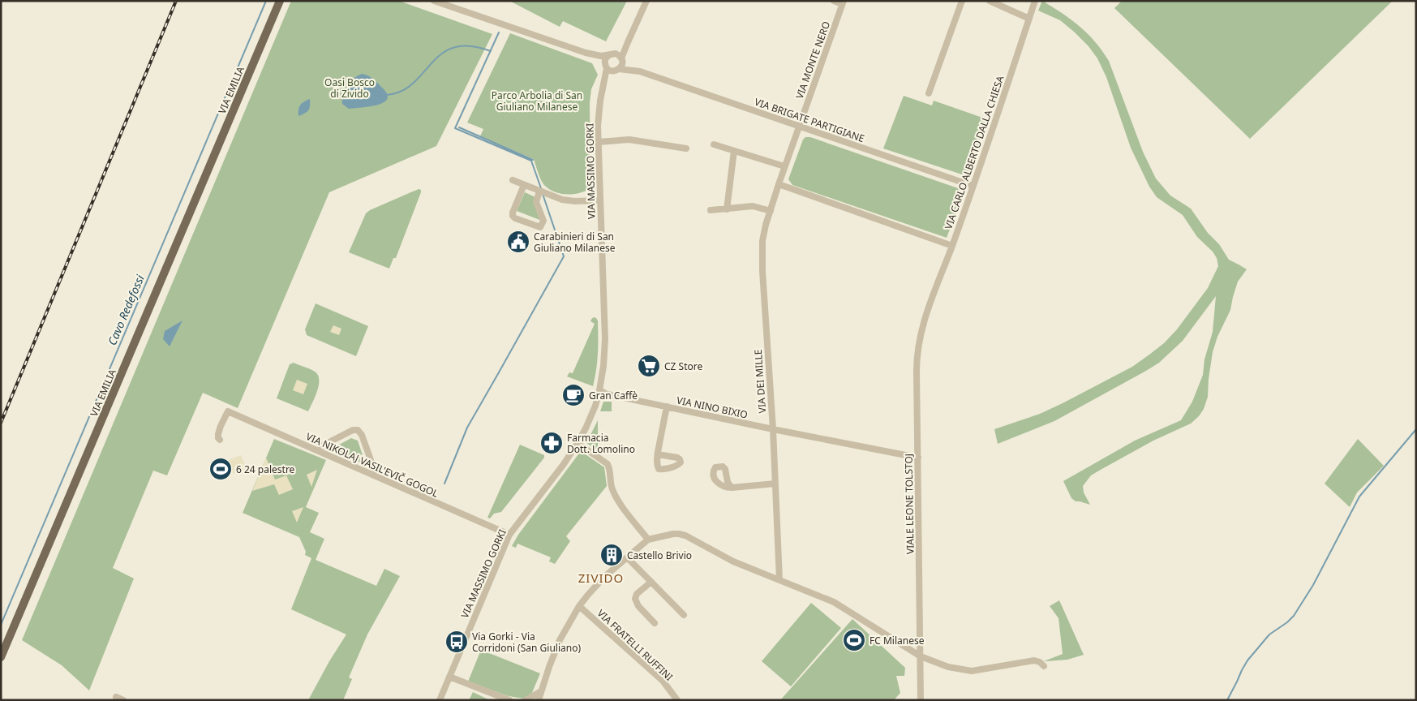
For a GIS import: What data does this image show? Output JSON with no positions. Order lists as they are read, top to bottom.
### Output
{
  "streets": {
    "main road": ["VIA EMILIA"],
    "street": [
      "VIA MONTE NERO",
      "VIA BRIGATE PARTIGIANE",
      "VIA CARLO ALBERTO DALLA CHIESA",
      "VIA MASSIMO GORKI",
      "VIA DEI MILLE",
      "VIA NINO BIXIO",
      "VIA NIKOLAJ VASIL'EVIČ GOGOL",
      "VIALE LEONE TOLSTOJ",
      "VIA FRATELLI RUFFINI"
    ]
  },
  "crossings": [
    ["VIA MONTE NERO", "VIA BRIGATE PARTIGIANE"],
    ["VIA MONTE NERO", "VIA DEI MILLE"],
    ["VIA BRIGATE PARTIGIANE", "VIA CARLO ALBERTO DALLA CHIESA"],
    ["VIA BRIGATE PARTIGIANE", "VIA MASSIMO GORKI"],
    ["VIA BRIGATE PARTIGIANE", "VIA DEI MILLE"],
    ["VIA CARLO ALBERTO DALLA CHIESA", "VIALE LEONE TOLSTOJ"],
    ["VIA MASSIMO GORKI", "VIA NINO BIXIO"],
    ["VIA MASSIMO GORKI", "VIA NIKOLAJ VASIL'EVIČ GOGOL"],
    ["VIA DEI MILLE", "VIA NINO BIXIO"],
    ["VIA NINO BIXIO", "VIALE LEONE TOLSTOJ"]
  ],
  "districts": ["ZIVIDO"],
  "water": ["Cavo Redefossi"],
  "parks": ["Oasi Bosco di Zivido", "Parco Arbolia di San Giuliano Milanese"],
  "places": {
    "public building": ["Carabinieri di San Giuliano Milanese"],
    "supermarket": ["CZ Store"],
    "cafe": ["Gran Caffè"],
    "pharmacy": ["Farmacia Dott. Lomolino"],
    "sports": ["6 24 palestre", "FC Milanese"],
    "building": ["Castello Brivio"],
    "bus stop": ["Via Gorki - Via Corridoni (San Giuliano)"]
  }
}
